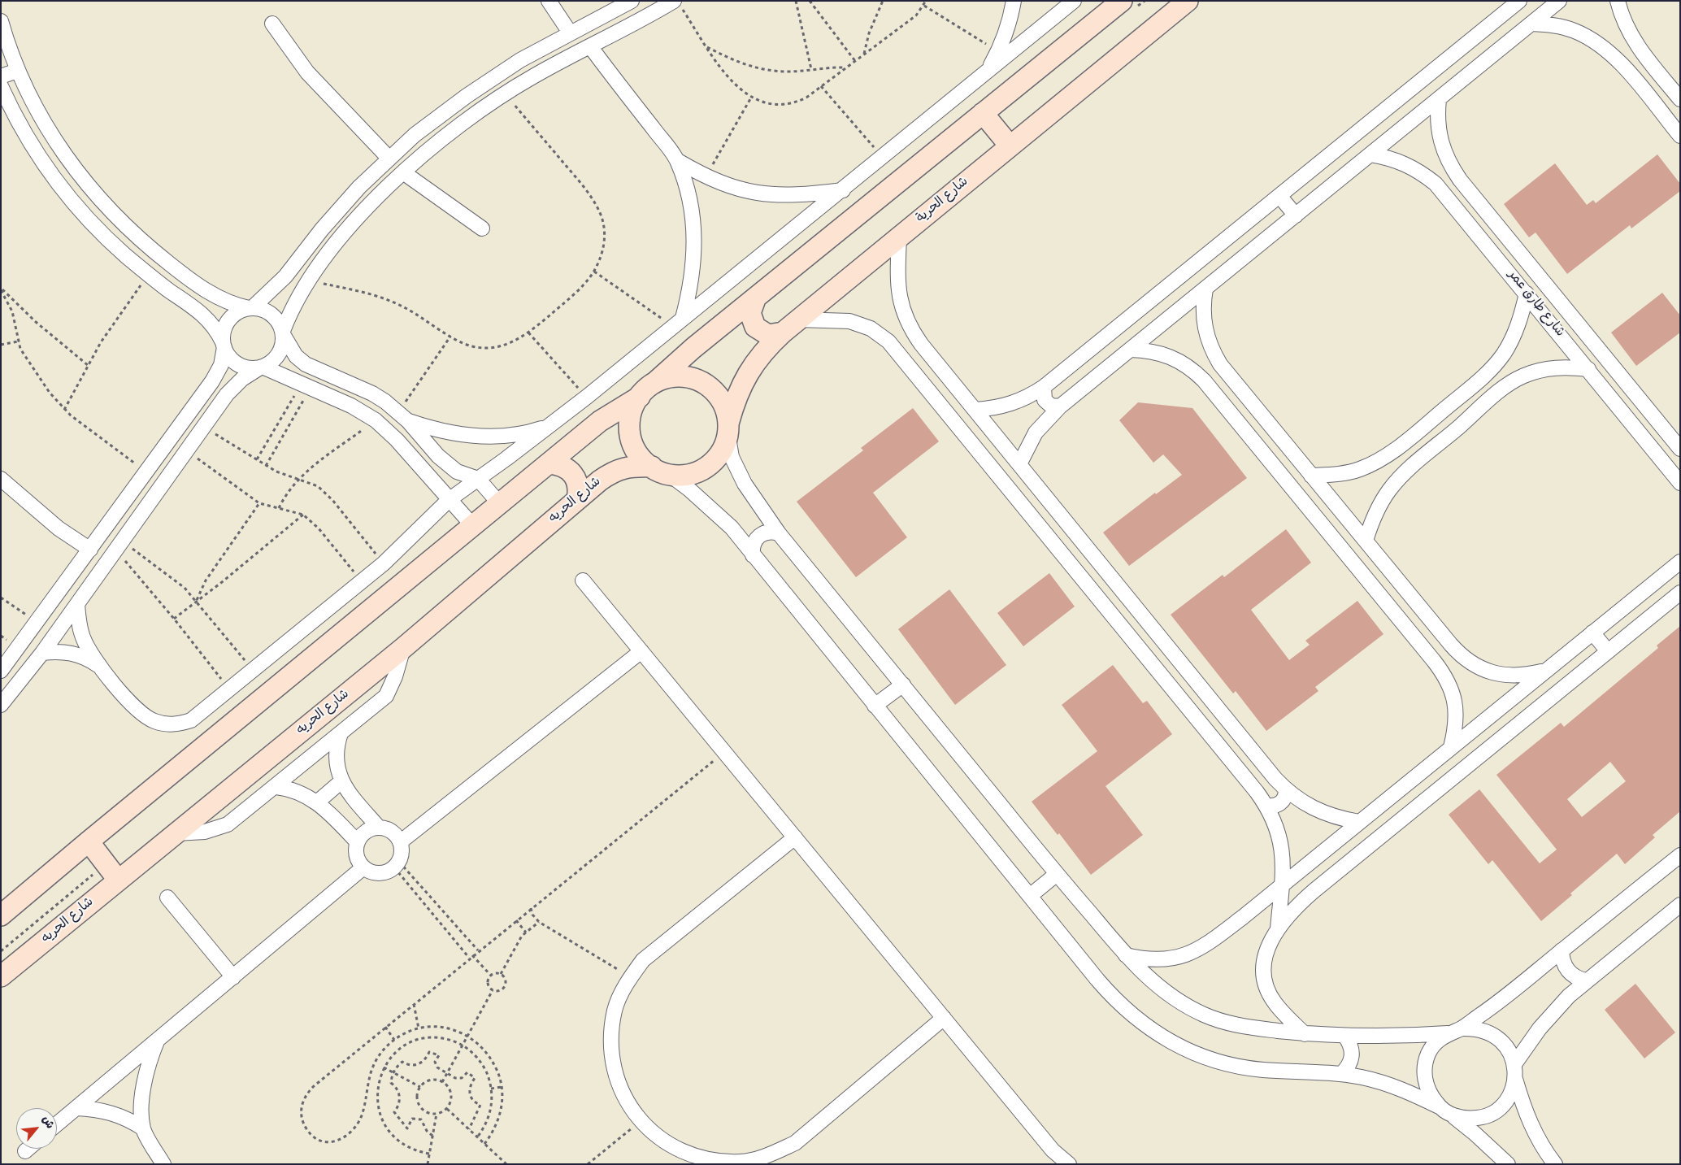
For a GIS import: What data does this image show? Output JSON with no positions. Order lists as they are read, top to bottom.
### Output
{
  "streets": {
    "street": ["شارع الحرية", "شارع طارق عمر", "شارع الحريه"]
  },
  "crossings": [
    ["شارع الحرية", "شارع الحريه"]
  ],
  "north": "top right"
}
